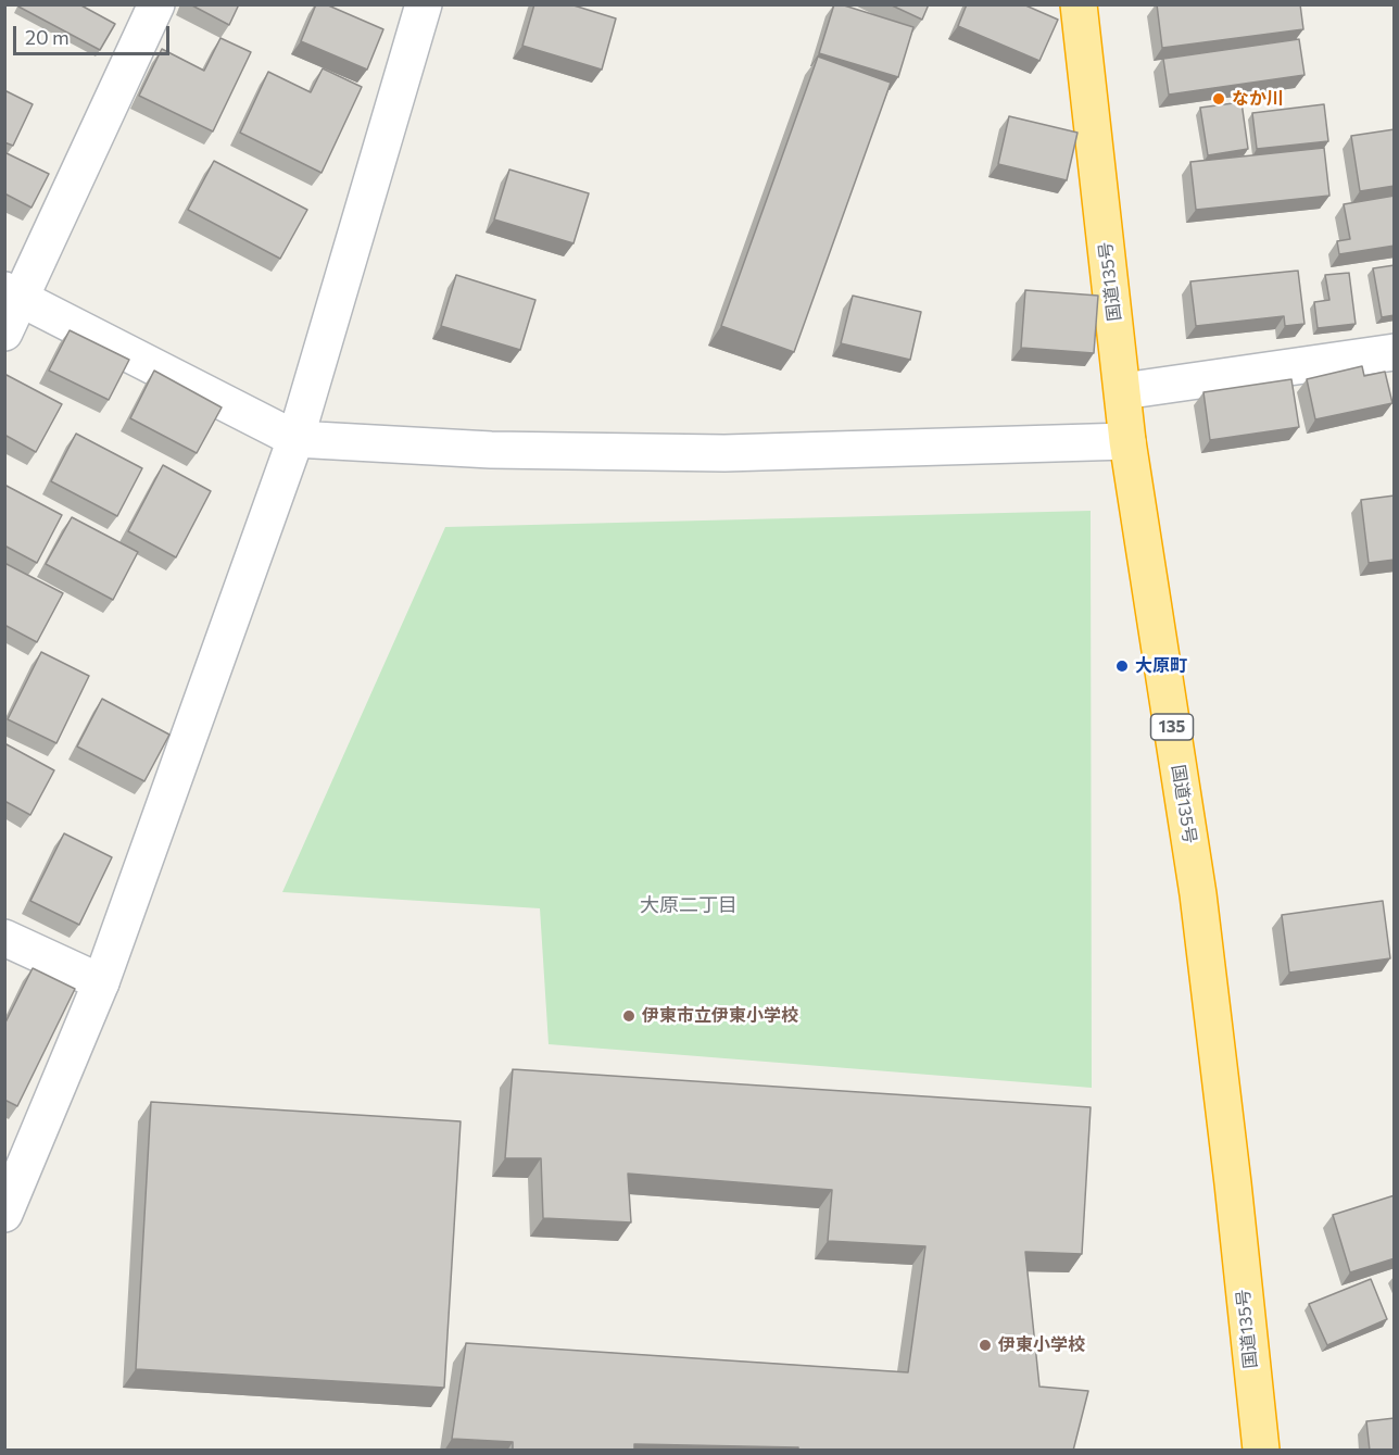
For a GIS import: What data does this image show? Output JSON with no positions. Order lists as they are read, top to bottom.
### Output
{
  "streets": {
    "highway": ["国道135号", "135"]
  },
  "districts": ["大原二丁目"],
  "places": [
    "なか川",
    "大原町",
    "伊東市立伊東小学校",
    "伊東小学校"
  ],
  "scale_bar": "20 m"
}
